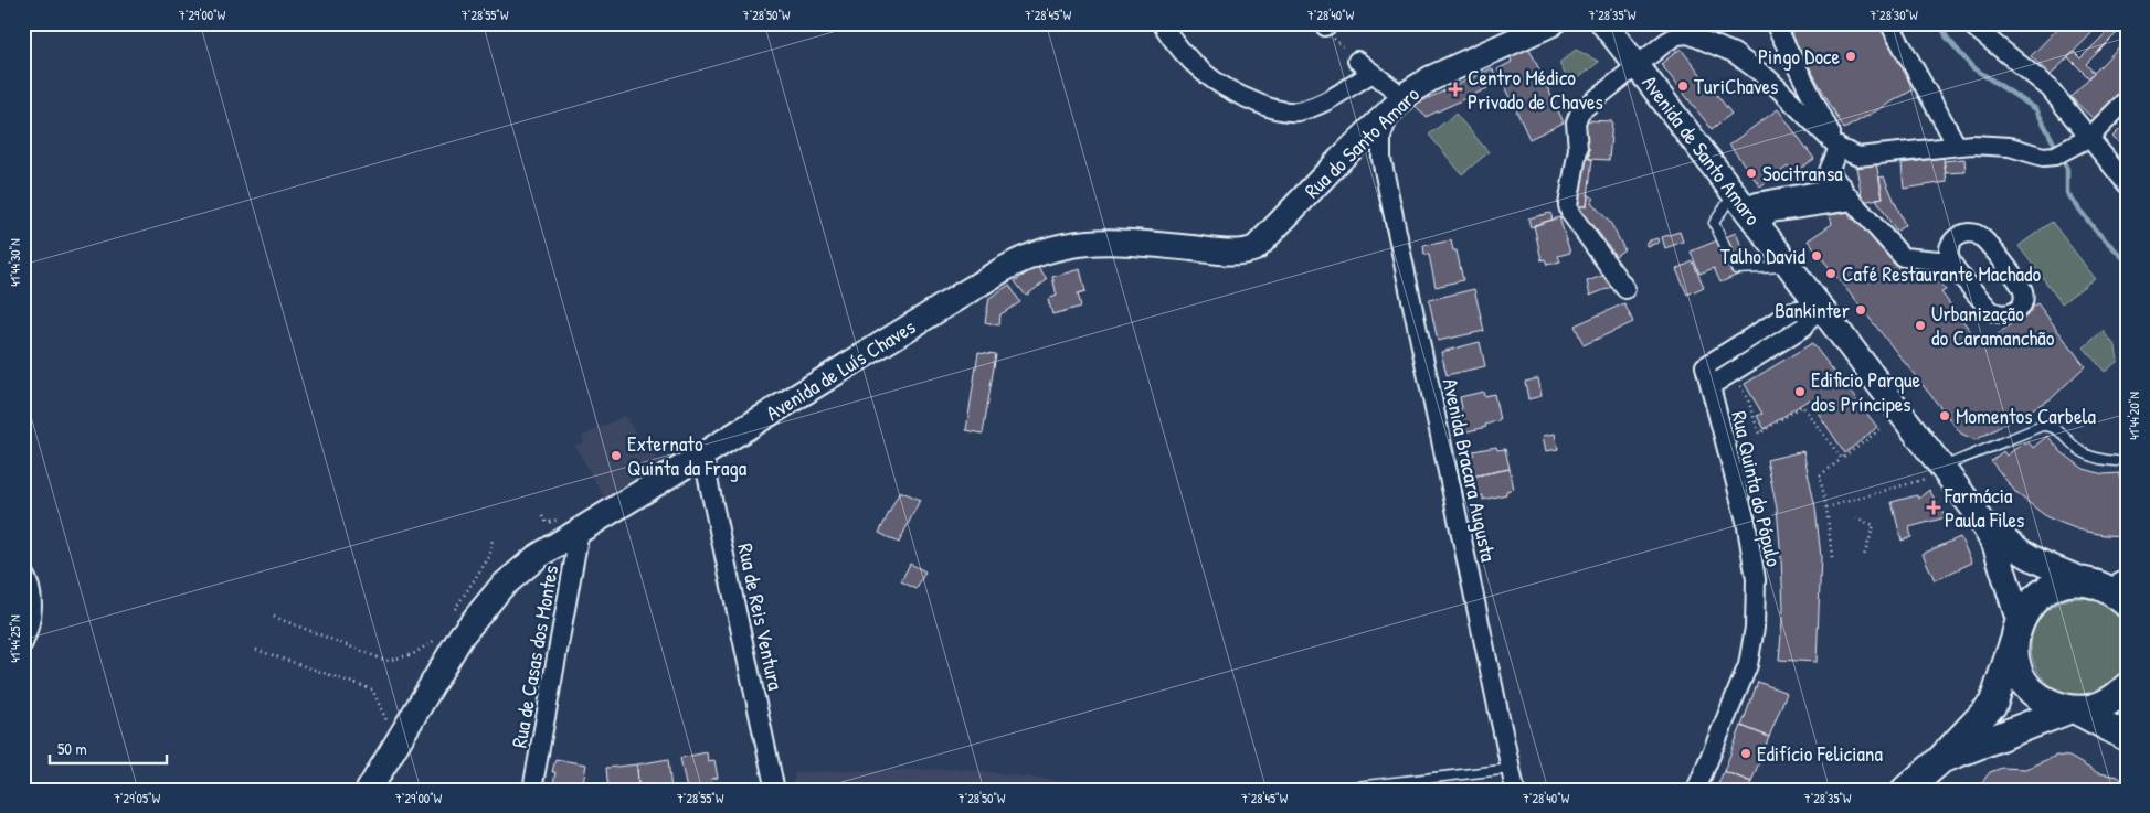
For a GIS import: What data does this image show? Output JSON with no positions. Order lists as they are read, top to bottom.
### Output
{
  "streets": {
    "main road": ["Rua do Santo Amaro", "Avenida de Santo Amaro", "Avenida de Luís Chaves"],
    "street": [
      "Avenida Bracara Augusta",
      "Rua Quinta do Pópulo",
      "Rua de Reis Ventura",
      "Rua de Casas dos Montes"
    ]
  },
  "crossings": [
    ["Rua do Santo Amaro", "Avenida de Luís Chaves"],
    ["Rua do Santo Amaro", "Avenida Bracara Augusta"],
    ["Avenida de Santo Amaro", "Rua Quinta do Pópulo"],
    ["Avenida de Luís Chaves", "Rua de Reis Ventura"],
    ["Avenida de Luís Chaves", "Rua de Casas dos Montes"]
  ],
  "places": {
    "other": [
      "Pingo Doce",
      "TuriChaves",
      "Socitransa",
      "Talho David",
      "Café Restaurante Machado",
      "Bankinter",
      "Urbanização do Caramanchão",
      "Edificio Parque dos Príncipes",
      "Momentos Carbela",
      "Externato Quinta da Fraga",
      "Edifício Feliciana"
    ],
    "health": ["Centro Médico Privado de Chaves", "Farmácia Paula Files"]
  },
  "scale_bar": "50 m",
  "coordinates": [
    "7°29'00\"W",
    "7°28'55\"W",
    "7°28'50\"W",
    "7°28'45\"W",
    "7°28'40\"W",
    "7°28'35\"W",
    "7°28'30\"W",
    "41°44'30\"N",
    "41°44'20\"N",
    "41°44'25\"N",
    "7°29'05\"W"
  ]
}
